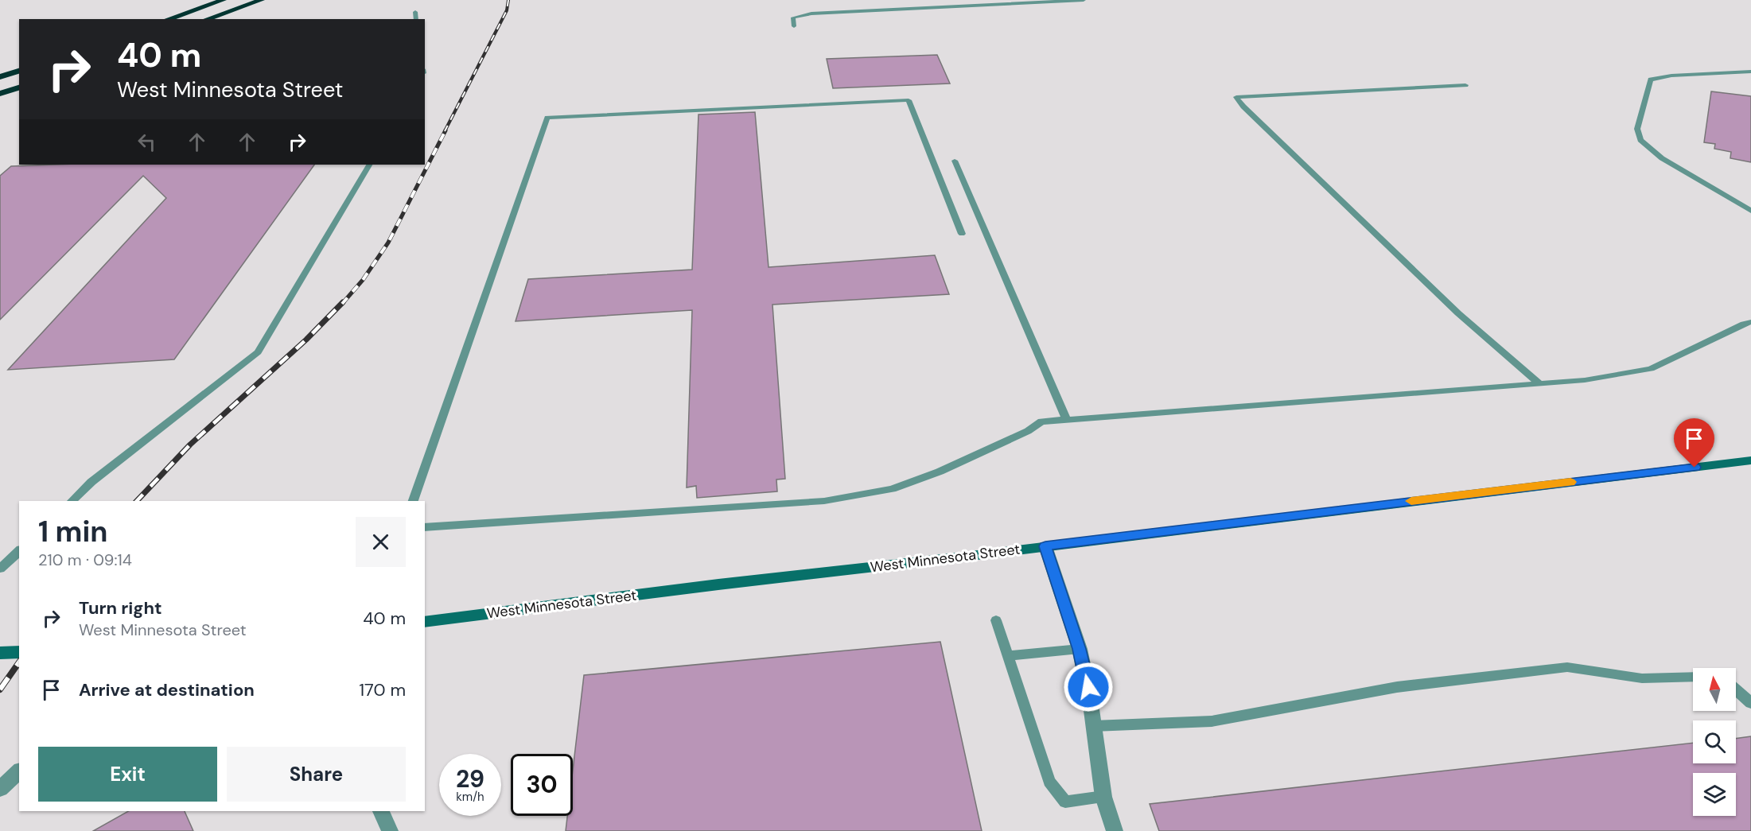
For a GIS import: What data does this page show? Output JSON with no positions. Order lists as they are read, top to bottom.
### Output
{
  "streets": {
    "street": ["West Minnesota Street"]
  },
  "north": "top",
  "page": {
    "turn": ["40 m", "West Minnesota Street"],
    "heading": ["1 min", "210 m · 09:14"],
    "list": [
      {
        "name": "Turn right",
        "note": "West Minnesota Street",
        "value": "40 m"
      },
      {
        "name": "Arrive at destination",
        "value": "170 m"
      }
    ],
    "buttons": ["Exit", "Share"],
    "speed": "29 km/h",
    "limit": "30"
  }
}
